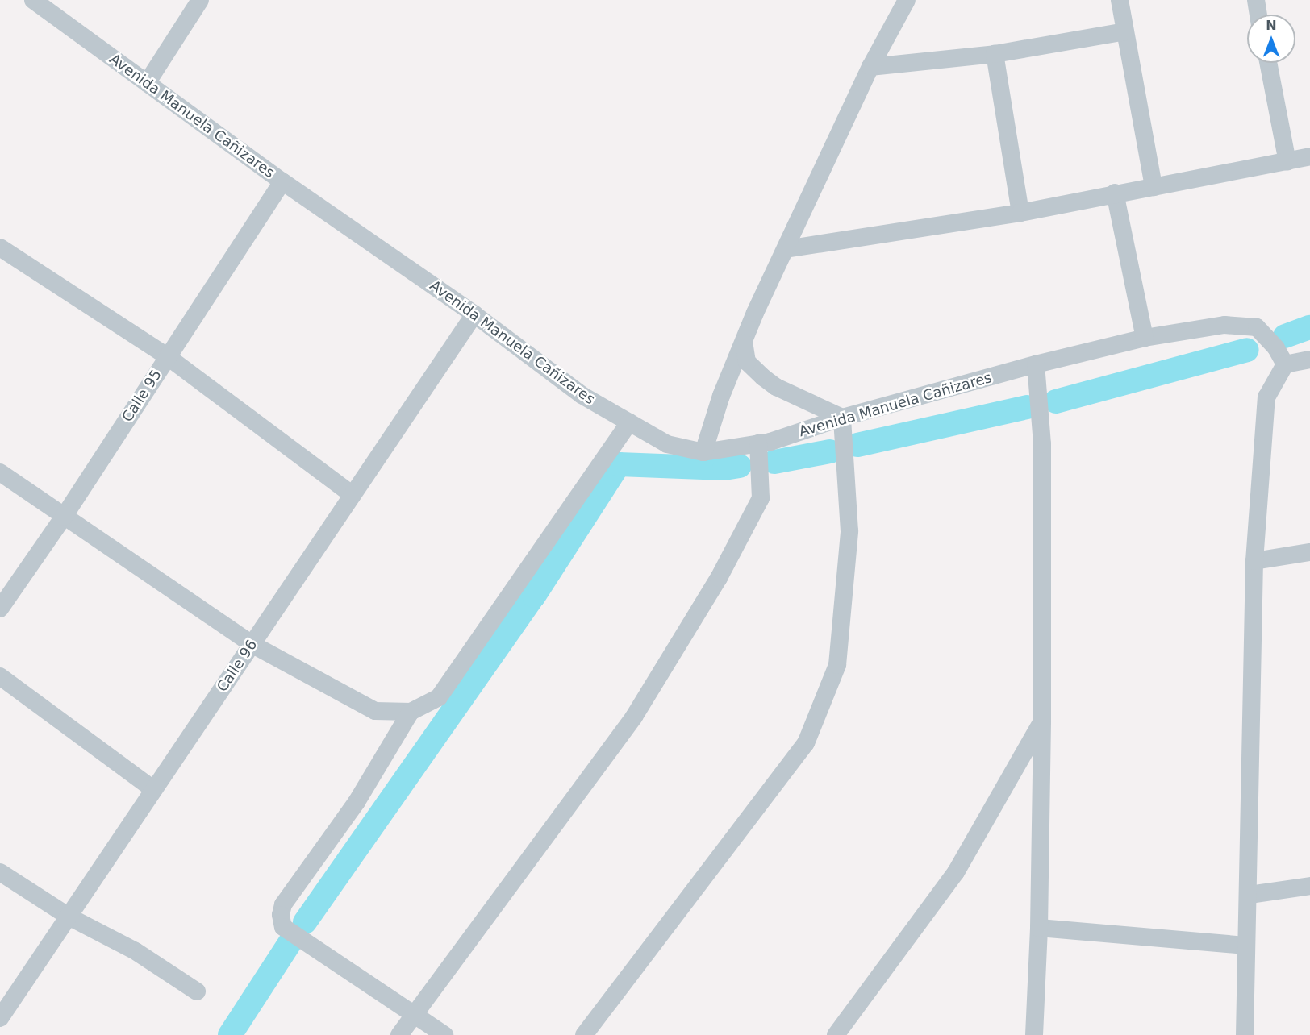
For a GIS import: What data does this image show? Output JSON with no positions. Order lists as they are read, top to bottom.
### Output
{
  "streets": {
    "street": ["Avenida Manuela Cañizares", "Calle 95", "Calle 96"]
  },
  "crossings": [
    ["Avenida Manuela Cañizares", "Calle 95"],
    ["Avenida Manuela Cañizares", "Calle 96"]
  ],
  "north": "top"
}
